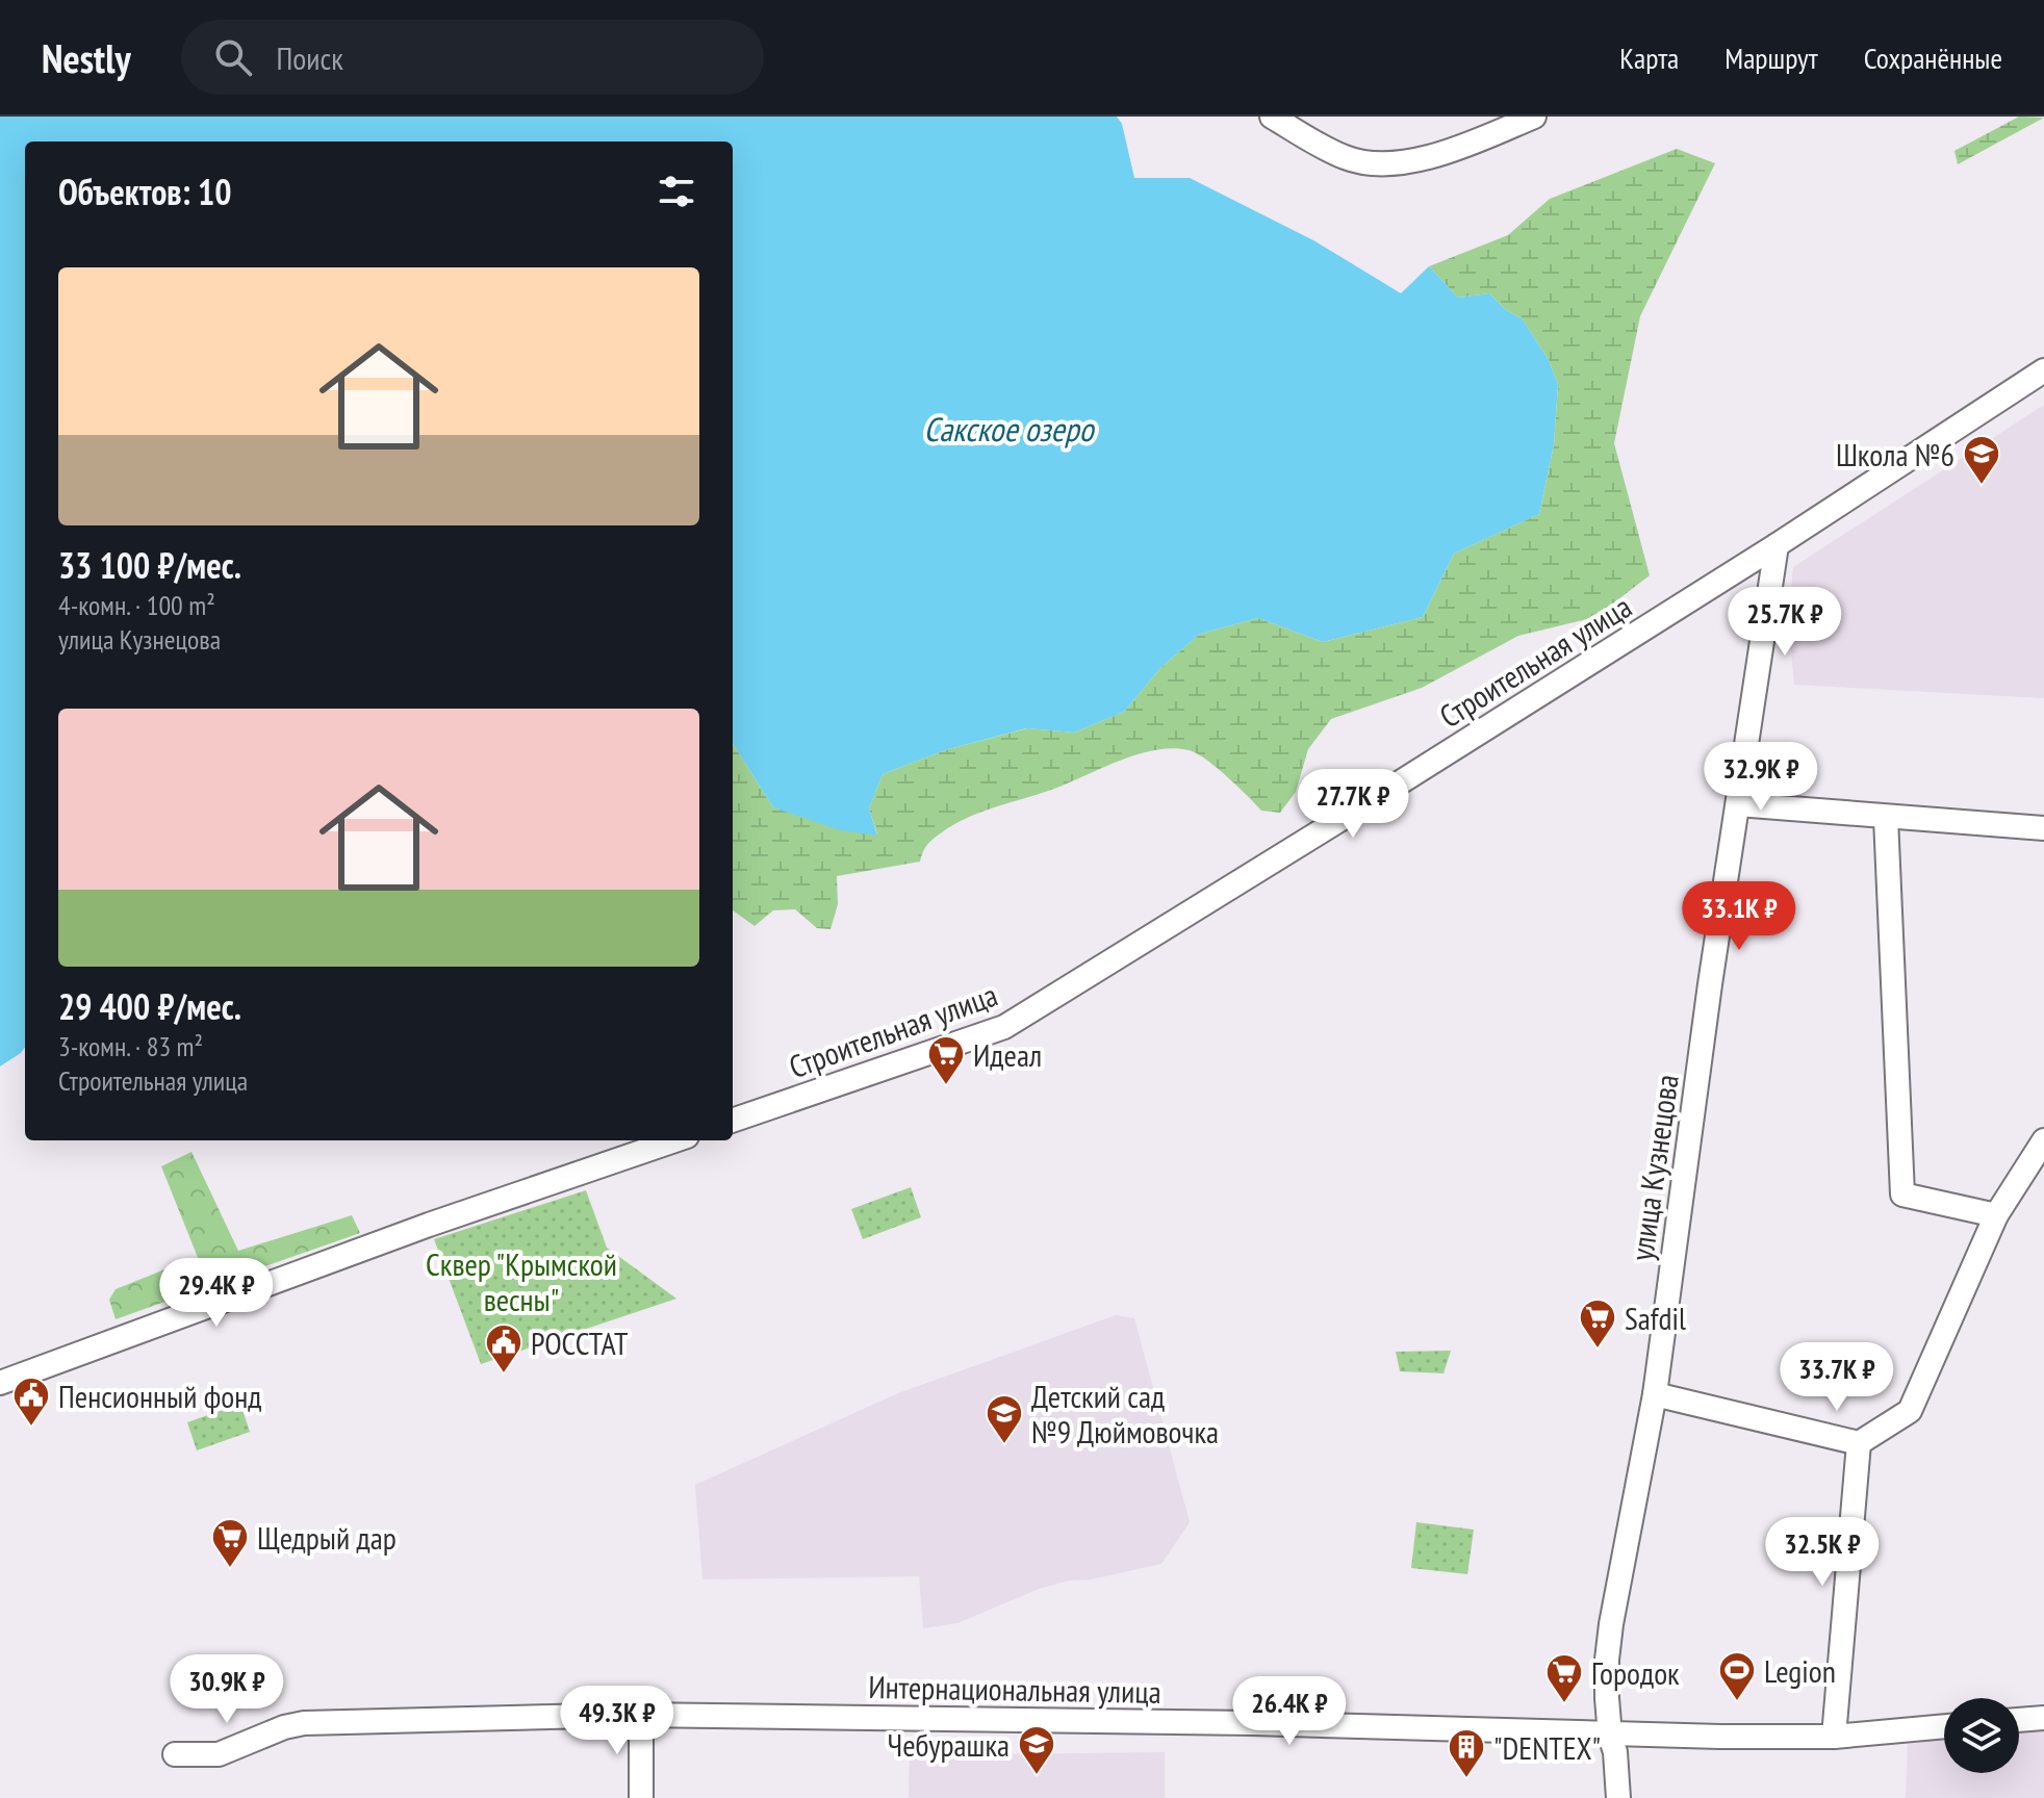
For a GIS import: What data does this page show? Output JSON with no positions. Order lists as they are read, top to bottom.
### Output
{
  "streets": {
    "street": ["Строительная улица", "улица Кузнецова", "Интернациональная улица"]
  },
  "crossings": [
    ["Строительная улица", "улица Кузнецова"],
    ["улица Кузнецова", "Интернациональная улица"]
  ],
  "water": ["Сакское озеро"],
  "parks": ["Сквер \"Крымской весны\""],
  "places": {
    "school or university": ["Школа №6", "Детский сад №9 Дюймовочка", "Чебурашка"],
    "supermarket": [
      "Идеал",
      "Safdil",
      "Щедрый дар",
      "Городок"
    ],
    "public building": ["РОССТАТ", "Пенсионный фонд"],
    "sports": ["Legion"],
    "building": ["\"DENTEX\""]
  },
  "page": {
    "header": "Nestly",
    "search": "Поиск",
    "nav": ["Карта", "Маршрут", "Сохранённые"],
    "heading": "Объектов: 10",
    "list": [
      {
        "name": "33 100 ₽/мес.",
        "note": "4-комн. · 100 m² · улица Кузнецова"
      },
      {
        "name": "29 400 ₽/мес.",
        "note": "3-комн. · 83 m² · Строительная улица"
      }
    ],
    "price": [
      "25.7K ₽",
      "32.9K ₽",
      "27.7K ₽",
      "33.1K ₽",
      "29.4K ₽",
      "33.7K ₽",
      "32.5K ₽",
      "30.9K ₽",
      "26.4K ₽",
      "49.3K ₽"
    ]
  }
}
